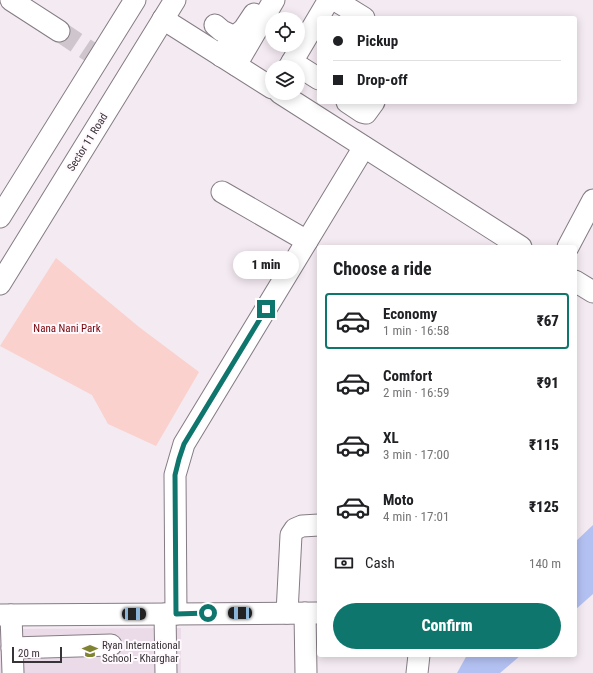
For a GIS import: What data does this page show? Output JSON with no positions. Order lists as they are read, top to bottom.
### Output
{
  "streets": {
    "street": ["Sector 11 Road"]
  },
  "parks": ["Nana Nani Park"],
  "places": {
    "school or university": ["Ryan International School - Kharghar"]
  },
  "scale_bar": "20 m",
  "page": {
    "banner": ["Pickup", "Drop-off"],
    "heading": "Choose a ride",
    "bubble": "1 min",
    "list": [
      {
        "name": "Economy",
        "note": "1 min · 16:58",
        "value": "₹67"
      },
      {
        "name": "Comfort",
        "note": "2 min · 16:59",
        "value": "₹91"
      },
      {
        "name": "XL",
        "note": "3 min · 17:00",
        "value": "₹115"
      },
      {
        "name": "Moto",
        "note": "4 min · 17:01",
        "value": "₹125"
      }
    ],
    "pay": ["Cash", "140 m"],
    "buttons": "Confirm",
    "scale": "20 m"
  }
}
